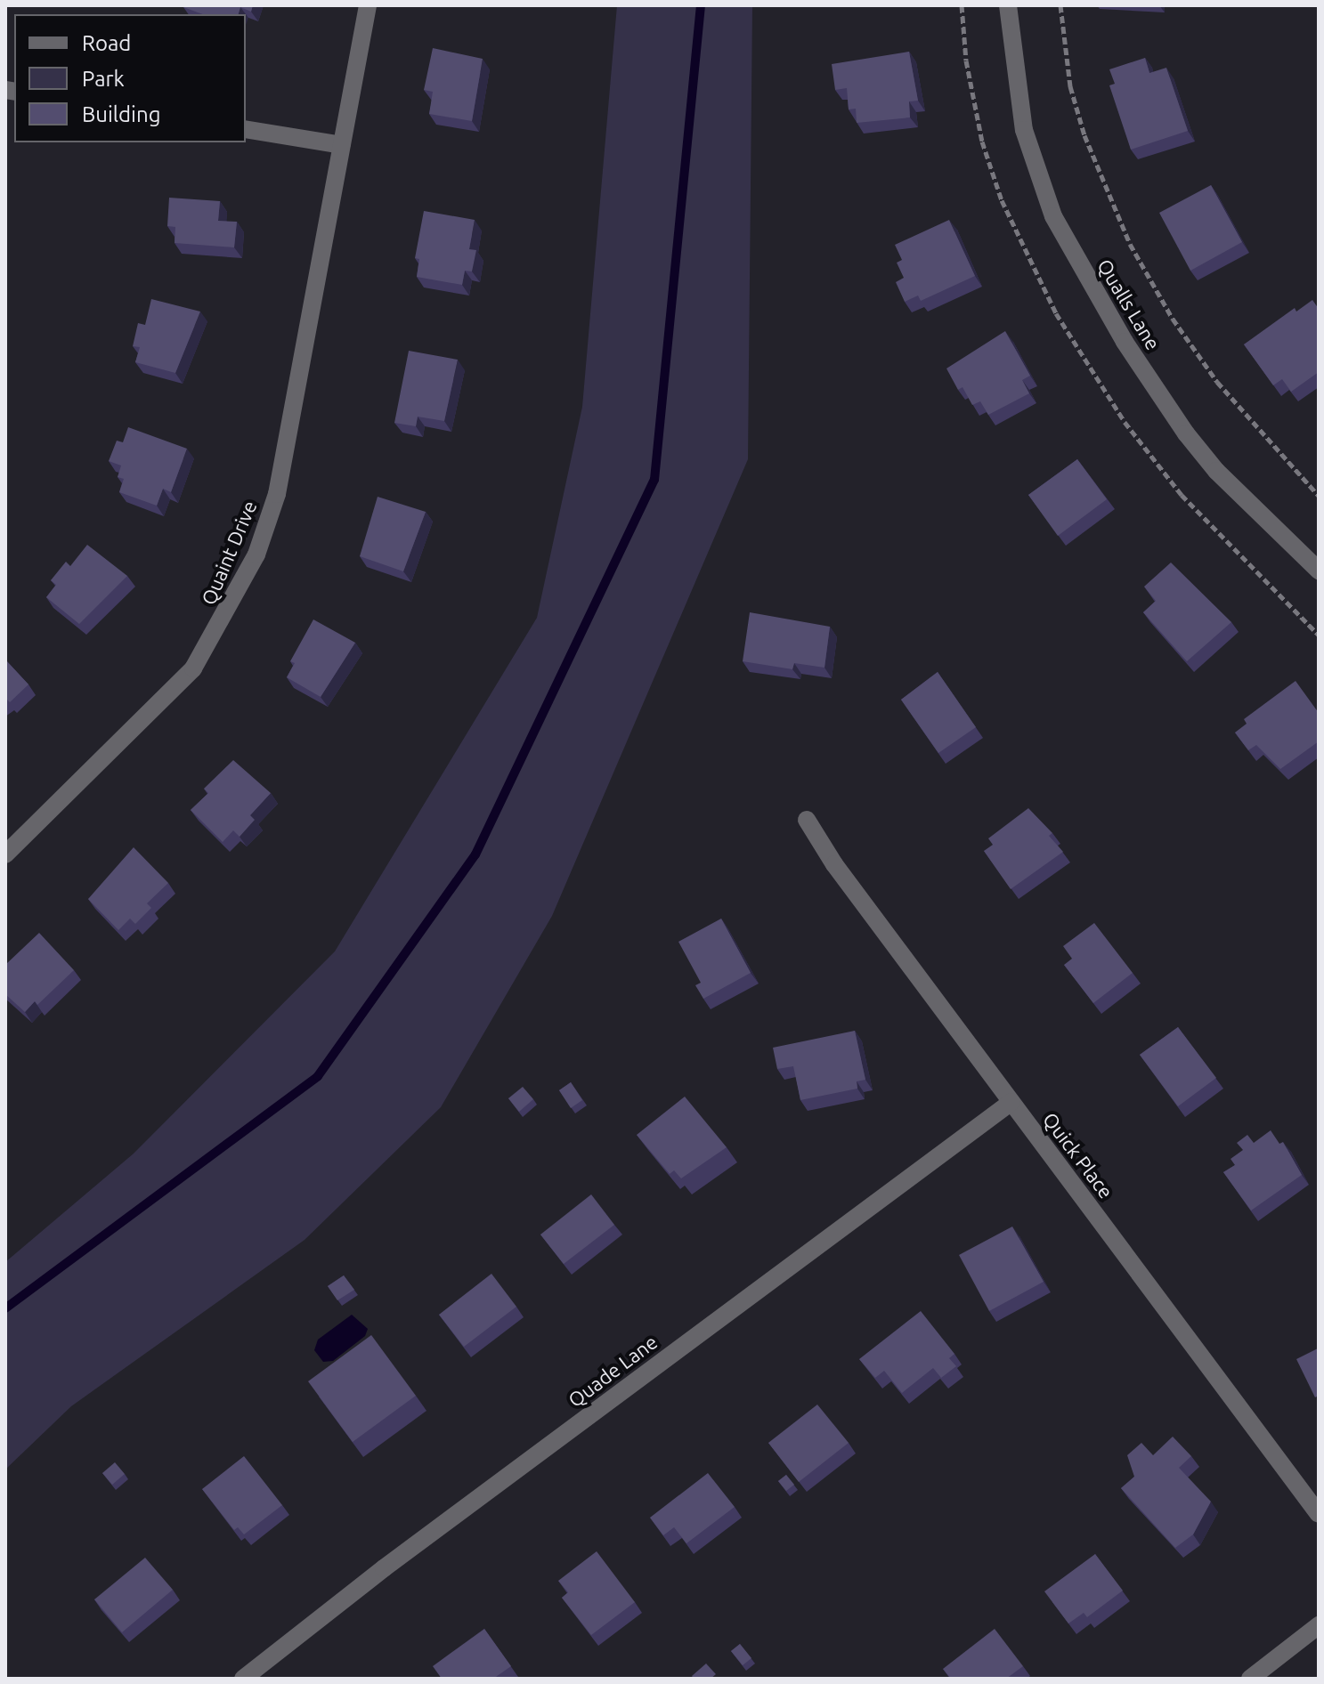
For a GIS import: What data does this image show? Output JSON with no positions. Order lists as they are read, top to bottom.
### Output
{
  "streets": {
    "street": [
      "Qualls Lane",
      "Quaint Drive",
      "Quick Place",
      "Quade Lane"
    ]
  },
  "crossings": [
    ["Quick Place", "Quade Lane"]
  ],
  "legend": ["Road", "Park", "Building"]
}
